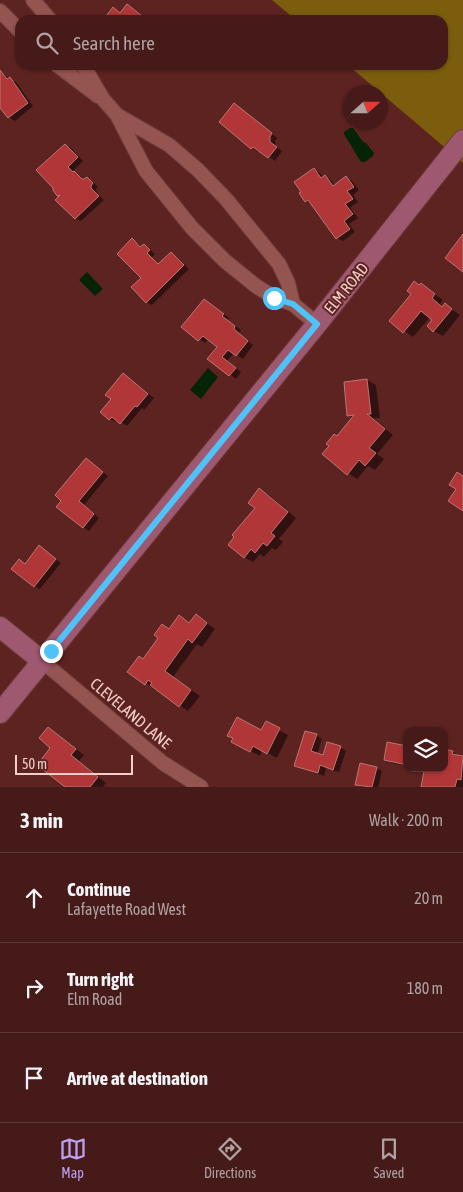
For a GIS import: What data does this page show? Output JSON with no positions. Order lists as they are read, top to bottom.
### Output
{
  "streets": {
    "street": ["ELM ROAD", "CLEVELAND LANE"]
  },
  "crossings": [
    ["ELM ROAD", "CLEVELAND LANE"]
  ],
  "scale_bar": "50 m",
  "north": "right",
  "page": {
    "search": "Search here",
    "scale": "50 m",
    "heading": ["3 min", "Walk · 200 m"],
    "list": [
      ["Continue", "Lafayette Road West", "20 m"],
      ["Turn right", "Elm Road", "180 m"],
      "Arrive at destination"
    ],
    "nav": ["Map", "Directions", "Saved"]
  }
}
